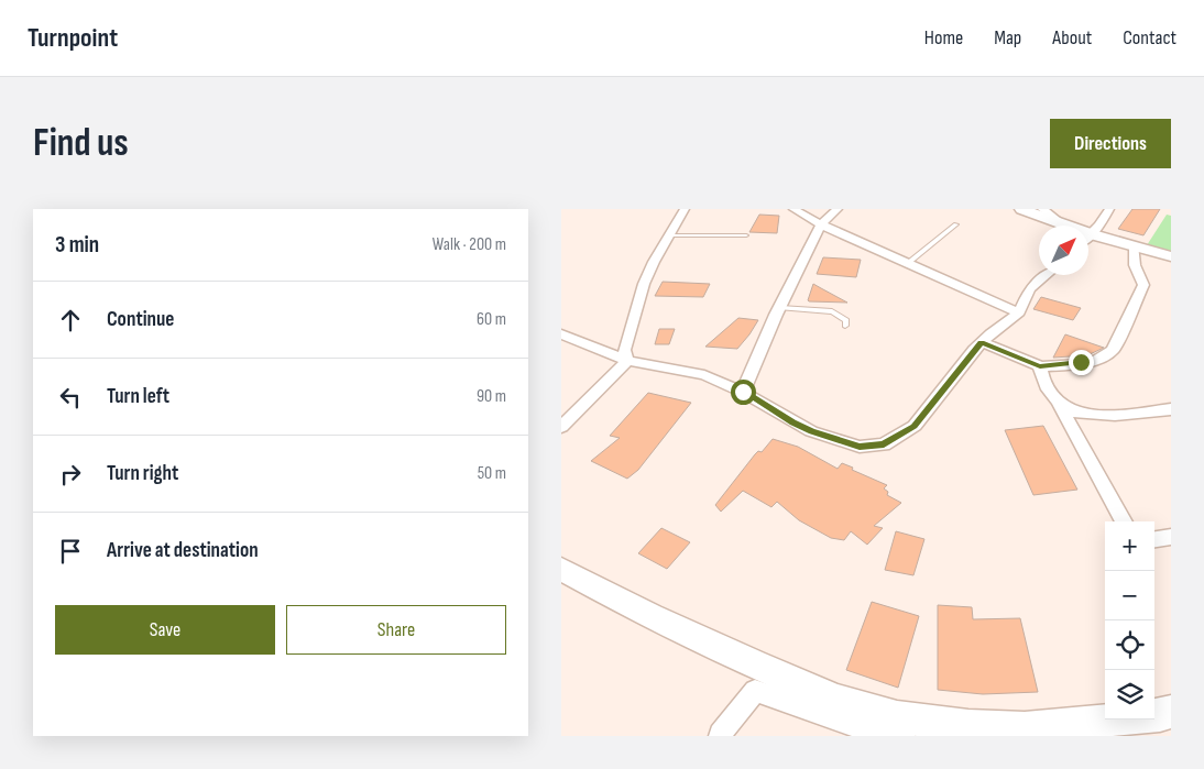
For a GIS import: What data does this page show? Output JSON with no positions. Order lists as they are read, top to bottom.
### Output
{
  "north": "top right",
  "page": {
    "header": "Turnpoint",
    "nav": [
      "Home",
      "Map",
      "About",
      "Contact"
    ],
    "buttons": [
      "Directions",
      ["Save", "Share"]
    ],
    "title": "Find us",
    "heading": ["3 min", "Walk · 200 m"],
    "list": [
      ["Continue", "60 m"],
      ["Turn left", "90 m"],
      ["Turn right", "50 m"],
      "Arrive at destination"
    ],
    "map_buttons": ["+", "−"]
  }
}
